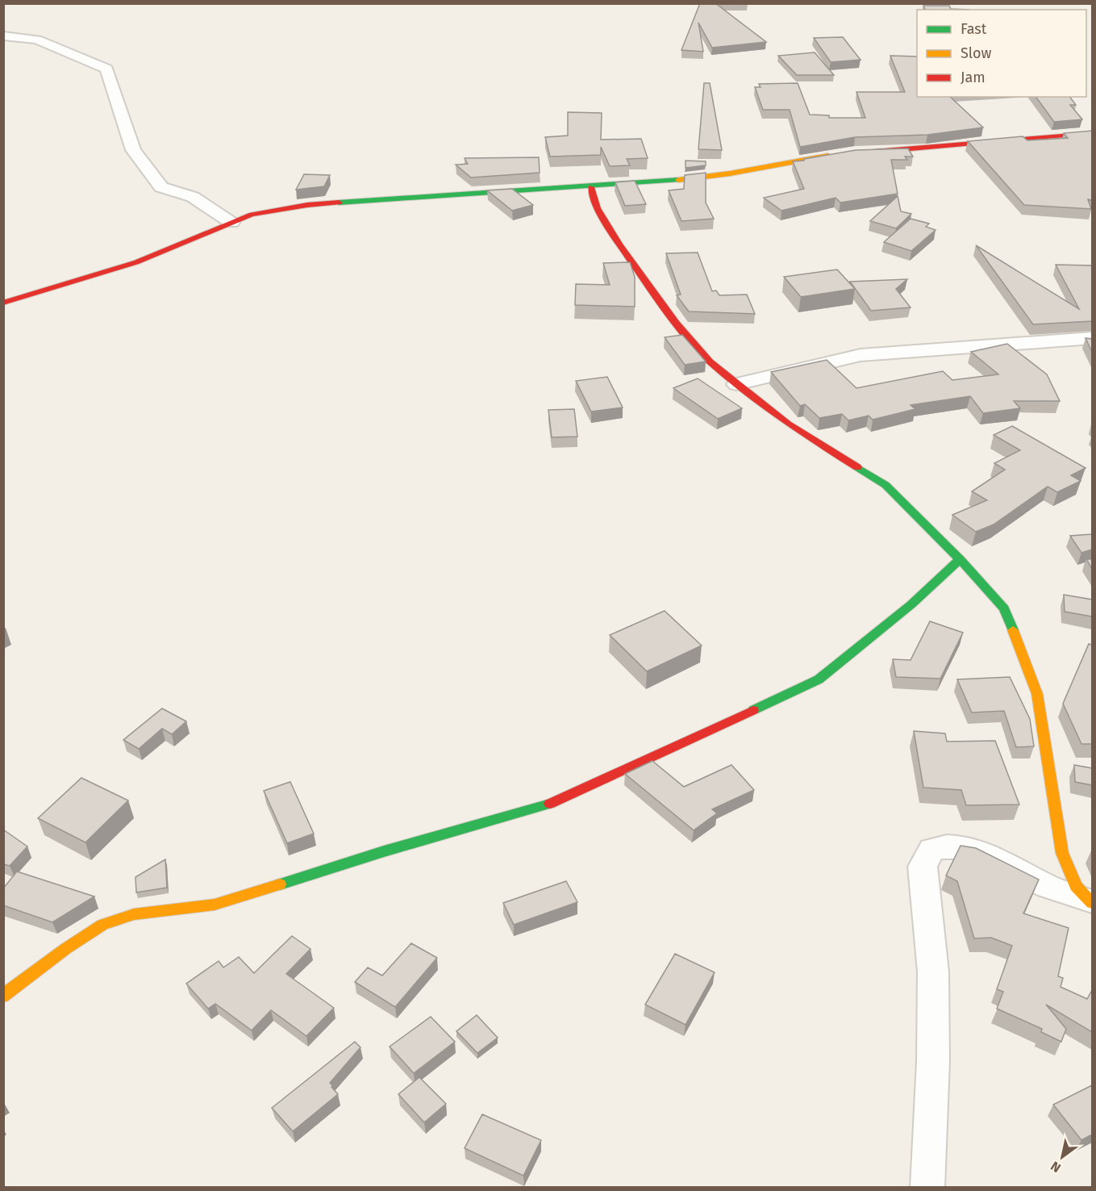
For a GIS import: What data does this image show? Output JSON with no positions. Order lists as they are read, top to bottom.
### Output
{
  "legend": ["Fast", "Slow", "Jam"],
  "north": "bottom left"
}
